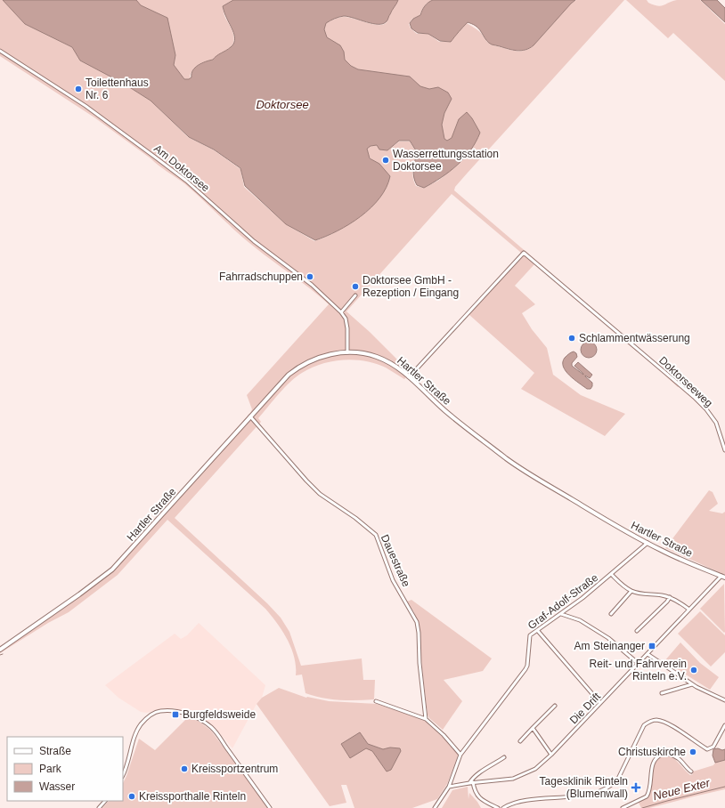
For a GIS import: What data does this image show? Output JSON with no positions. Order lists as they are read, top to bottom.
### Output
{
  "streets": {
    "main road": ["Hartler Straße"],
    "street": [
      "Am Doktorsee",
      "Doktorseeweg",
      "Dauestraße",
      "Graf-Adolf-Straße",
      "Die Drift"
    ]
  },
  "crossings": [
    ["Am Doktorsee", "Hartler Straße"],
    ["Hartler Straße", "Doktorseeweg"],
    ["Hartler Straße", "Dauestraße"],
    ["Hartler Straße", "Graf-Adolf-Straße"],
    ["Hartler Straße", "Die Drift"]
  ],
  "water": ["Doktorsee", "Neue Exter"],
  "places": {
    "other": [
      "Toilettenhaus Nr. 6",
      "Wasserrettungsstation Doktorsee",
      "Fahrradschuppen",
      "Doktorsee GmbH - Rezeption / Eingang",
      "Schlammentwässerung",
      "Reit- und Fahrverein Rinteln e.V.",
      "Christuskirche",
      "Kreissportzentrum",
      "Kreissporthalle Rinteln"
    ],
    "transit": ["Am Steinanger", "Burgfeldsweide"],
    "health": ["Tagesklinik Rinteln (Blumenwall)"]
  },
  "legend": ["Straße", "Park", "Wasser"]
}
